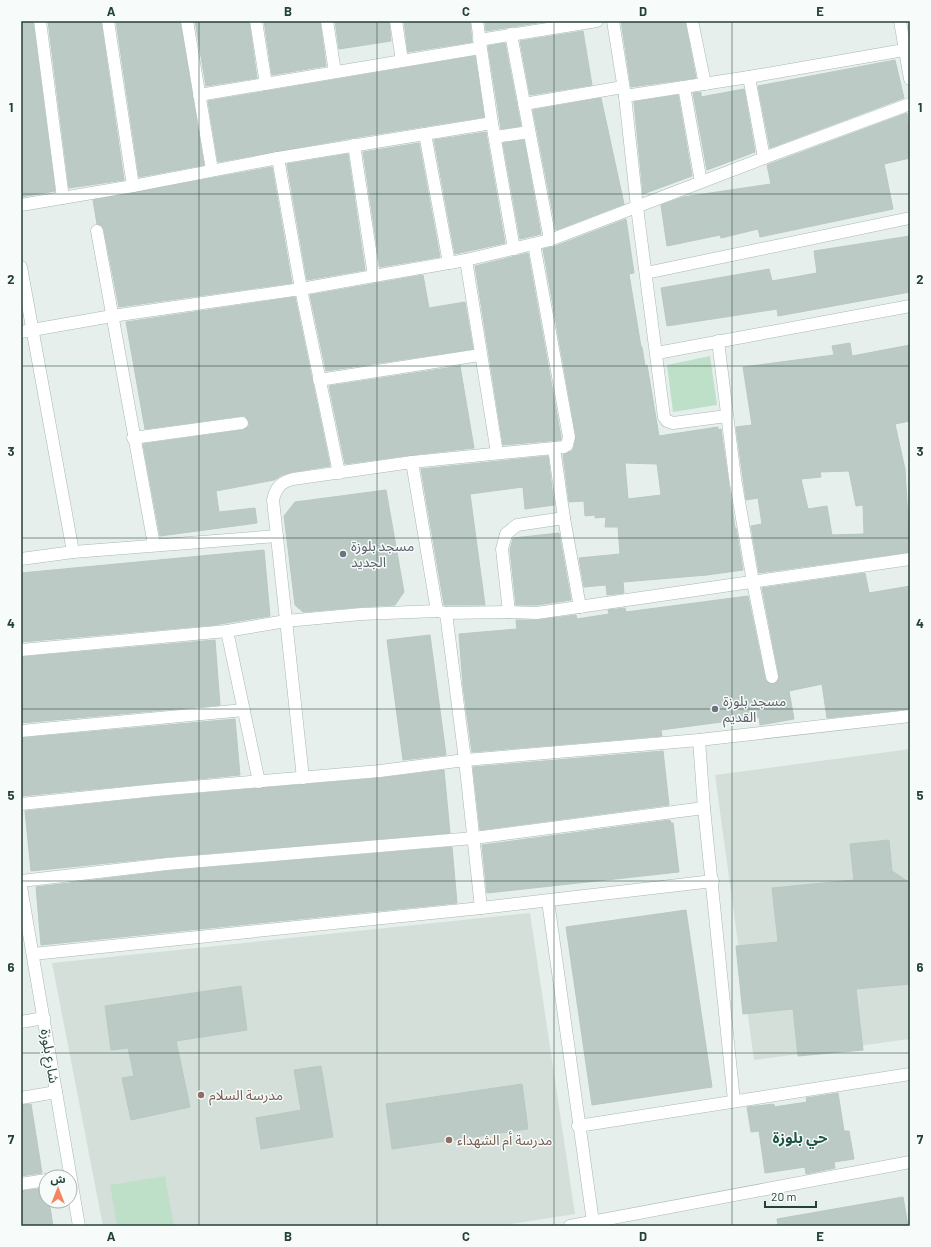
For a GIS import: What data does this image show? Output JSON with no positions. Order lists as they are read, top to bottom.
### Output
{
  "streets": {
    "street": ["شارع بلوزة"]
  },
  "districts": ["حي بلوزة"],
  "places": [
    "مسجد بلوزة الجديد",
    "مسجد بلوزة القديم",
    "مدرسة السلام",
    "مدرسة أم الشهداء"
  ],
  "scale_bar": "20 m",
  "north": "top",
  "grid": {
    "columns": [
      "A",
      "B",
      "C",
      "D",
      "E"
    ],
    "rows": [
      "1",
      "2",
      "3",
      "4",
      "5",
      "6",
      "7"
    ]
  }
}
